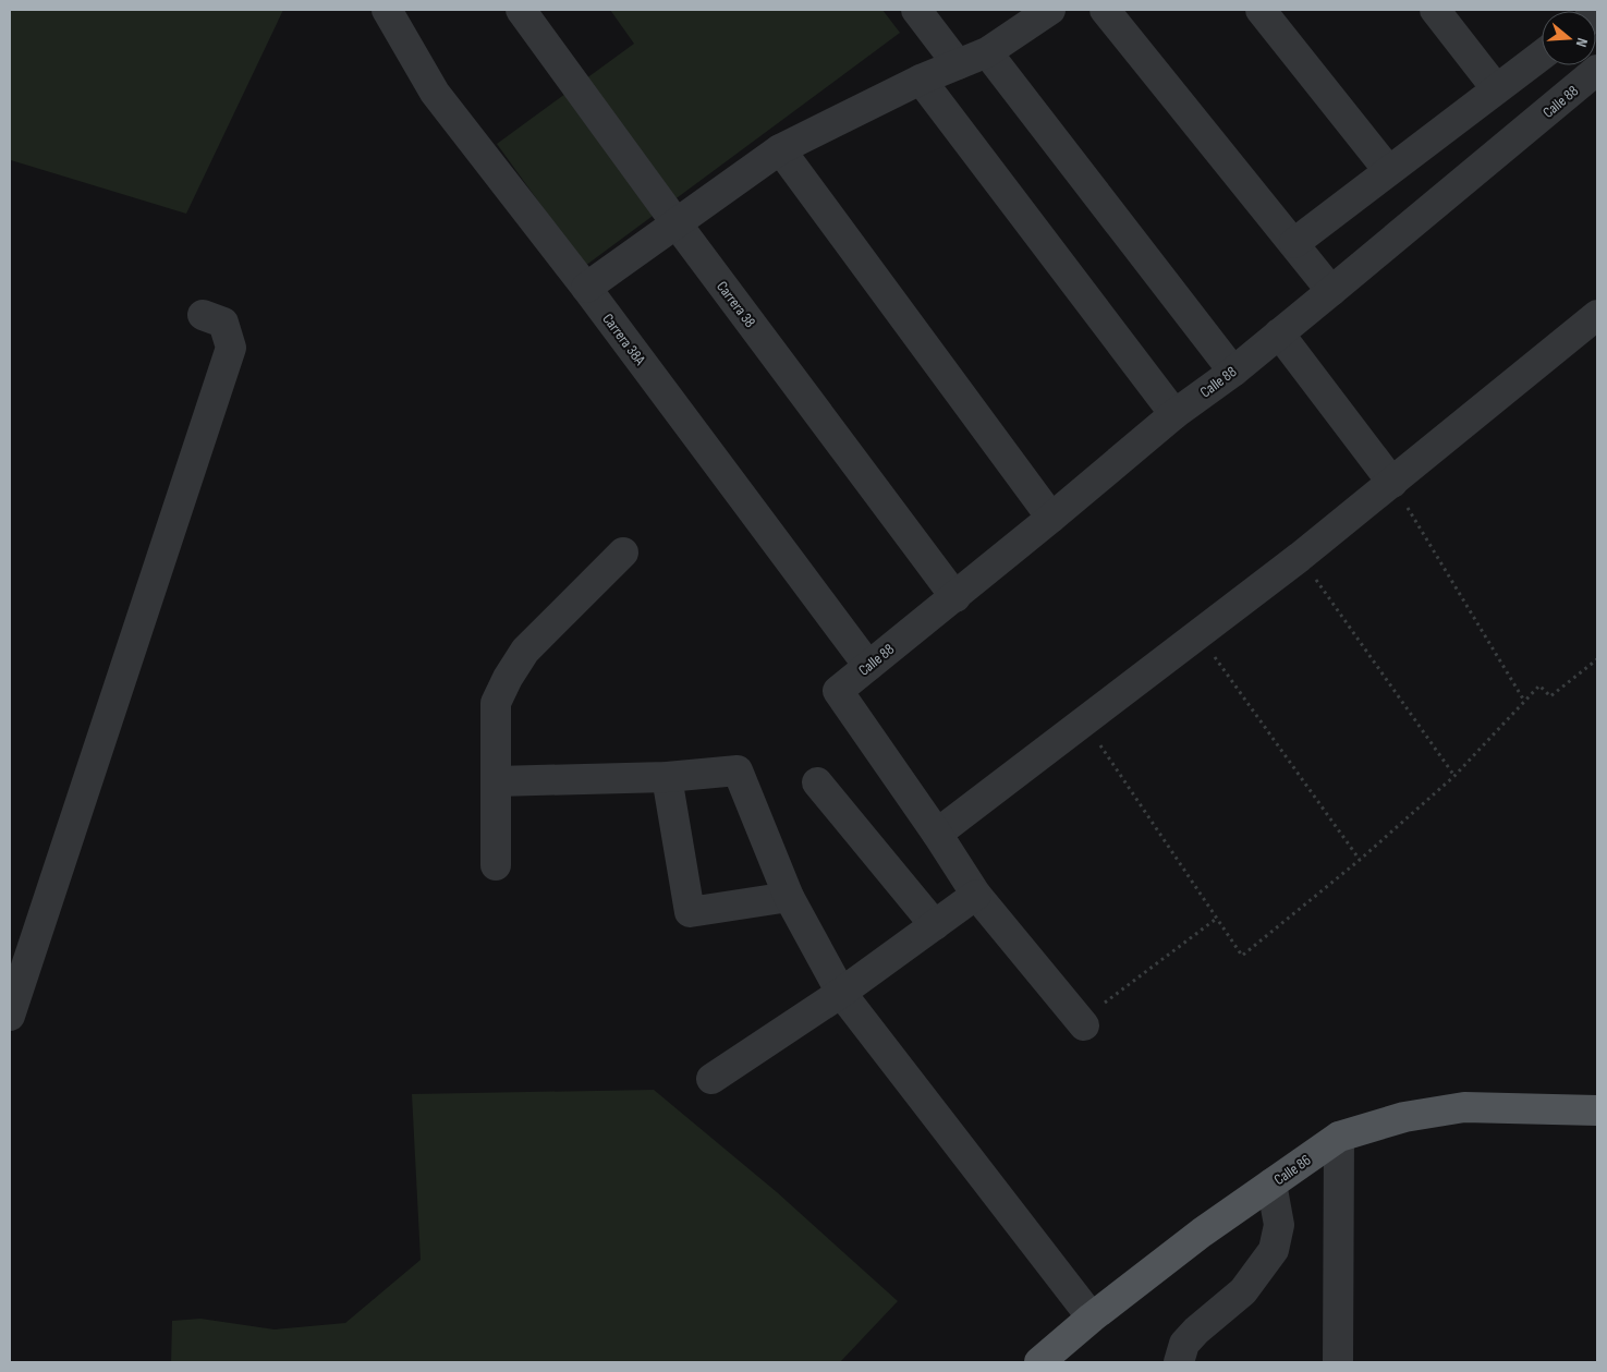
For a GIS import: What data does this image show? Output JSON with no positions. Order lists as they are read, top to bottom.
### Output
{
  "streets": {
    "main road": ["Calle 86"],
    "street": ["Calle 88", "Carrera 38", "Carrera 38A"]
  },
  "crossings": [
    ["Calle 88", "Carrera 38"],
    ["Calle 88", "Carrera 38A"]
  ],
  "north": "right"
}
